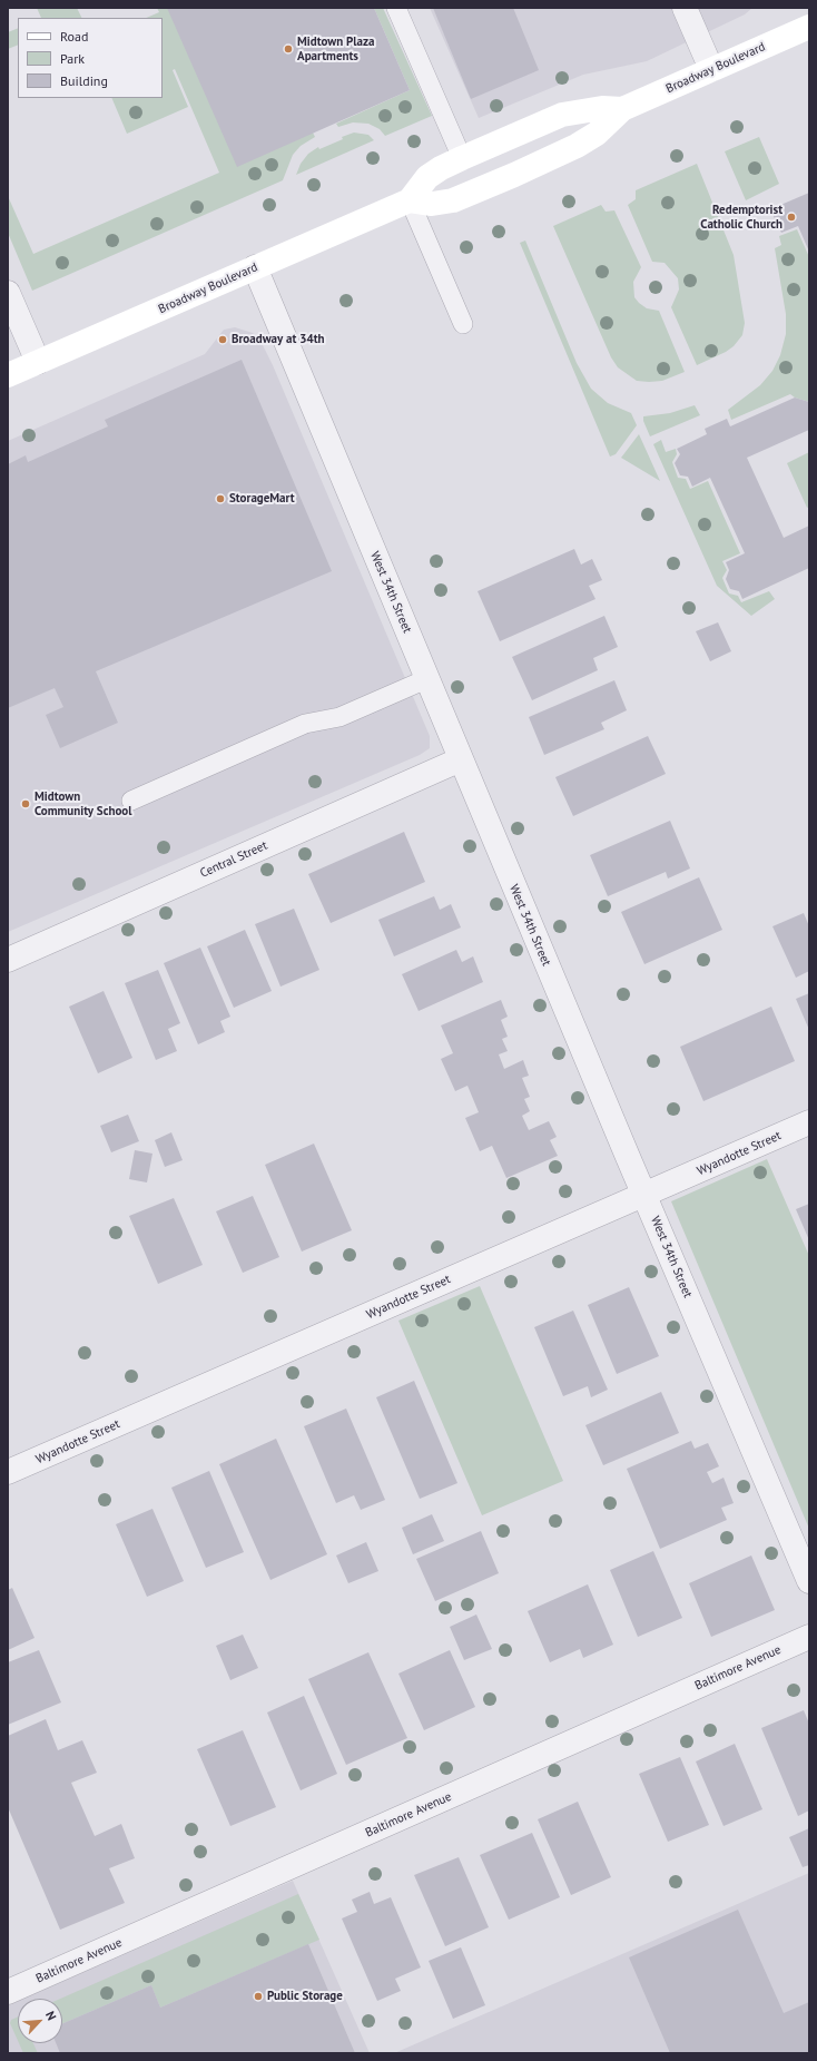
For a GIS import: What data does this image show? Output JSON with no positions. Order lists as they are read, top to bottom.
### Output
{
  "streets": {
    "main road": ["Broadway Boulevard"],
    "street": [
      "West 34th Street",
      "Central Street",
      "Wyandotte Street",
      "Baltimore Avenue"
    ]
  },
  "crossings": [
    ["Broadway Boulevard", "West 34th Street"],
    ["West 34th Street", "Central Street"],
    ["West 34th Street", "Wyandotte Street"]
  ],
  "places": [
    "Midtown Plaza Apartments",
    "Redemptorist Catholic Church",
    "Broadway at 34th",
    "StorageMart",
    "Midtown Community School",
    "Public Storage"
  ],
  "legend": ["Road", "Park", "Building"],
  "north": "top right"
}
